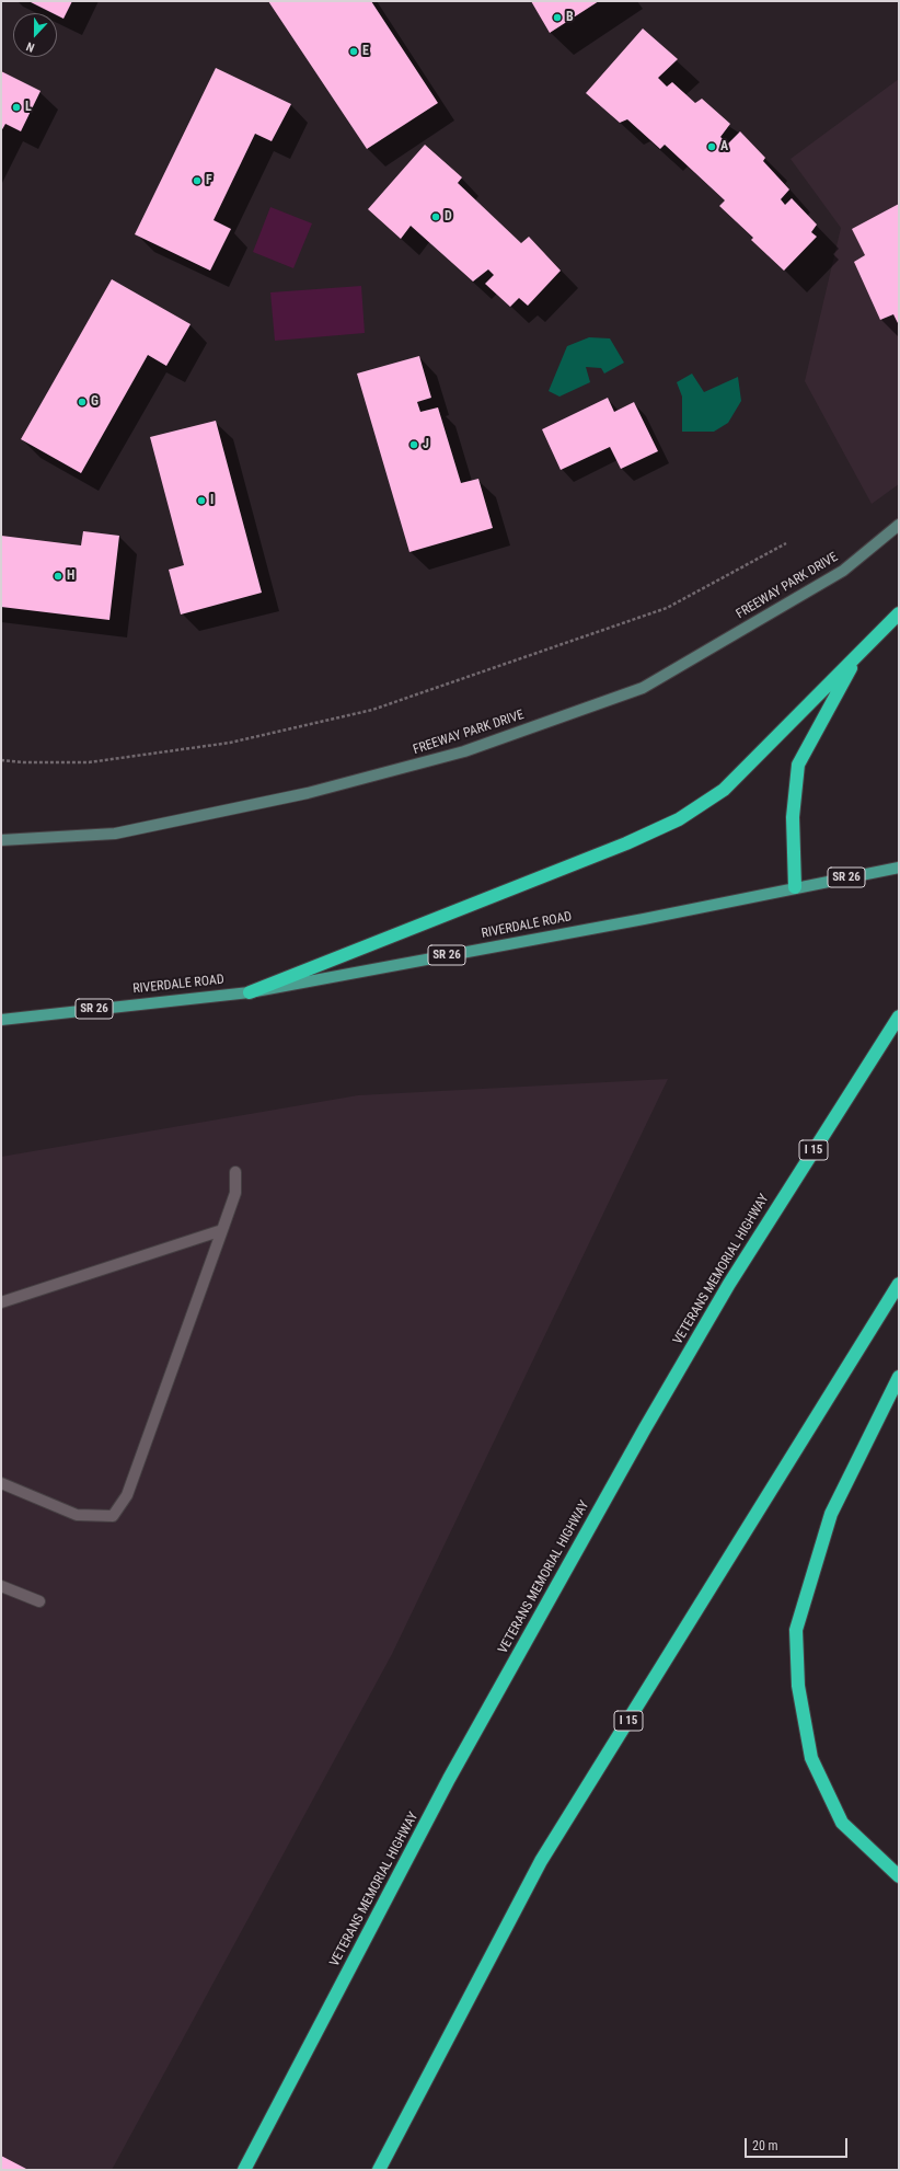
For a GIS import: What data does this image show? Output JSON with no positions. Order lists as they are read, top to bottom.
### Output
{
  "streets": {
    "highway": ["I 15", "VETERANS MEMORIAL HIGHWAY"],
    "main road": ["SR 26", "RIVERDALE ROAD"],
    "street": ["FREEWAY PARK DRIVE"]
  },
  "places": [
    "B",
    "E",
    "L",
    "A",
    "F",
    "D",
    "G",
    "J",
    "I",
    "H"
  ],
  "scale_bar": "20 m",
  "north": "bottom"
}
